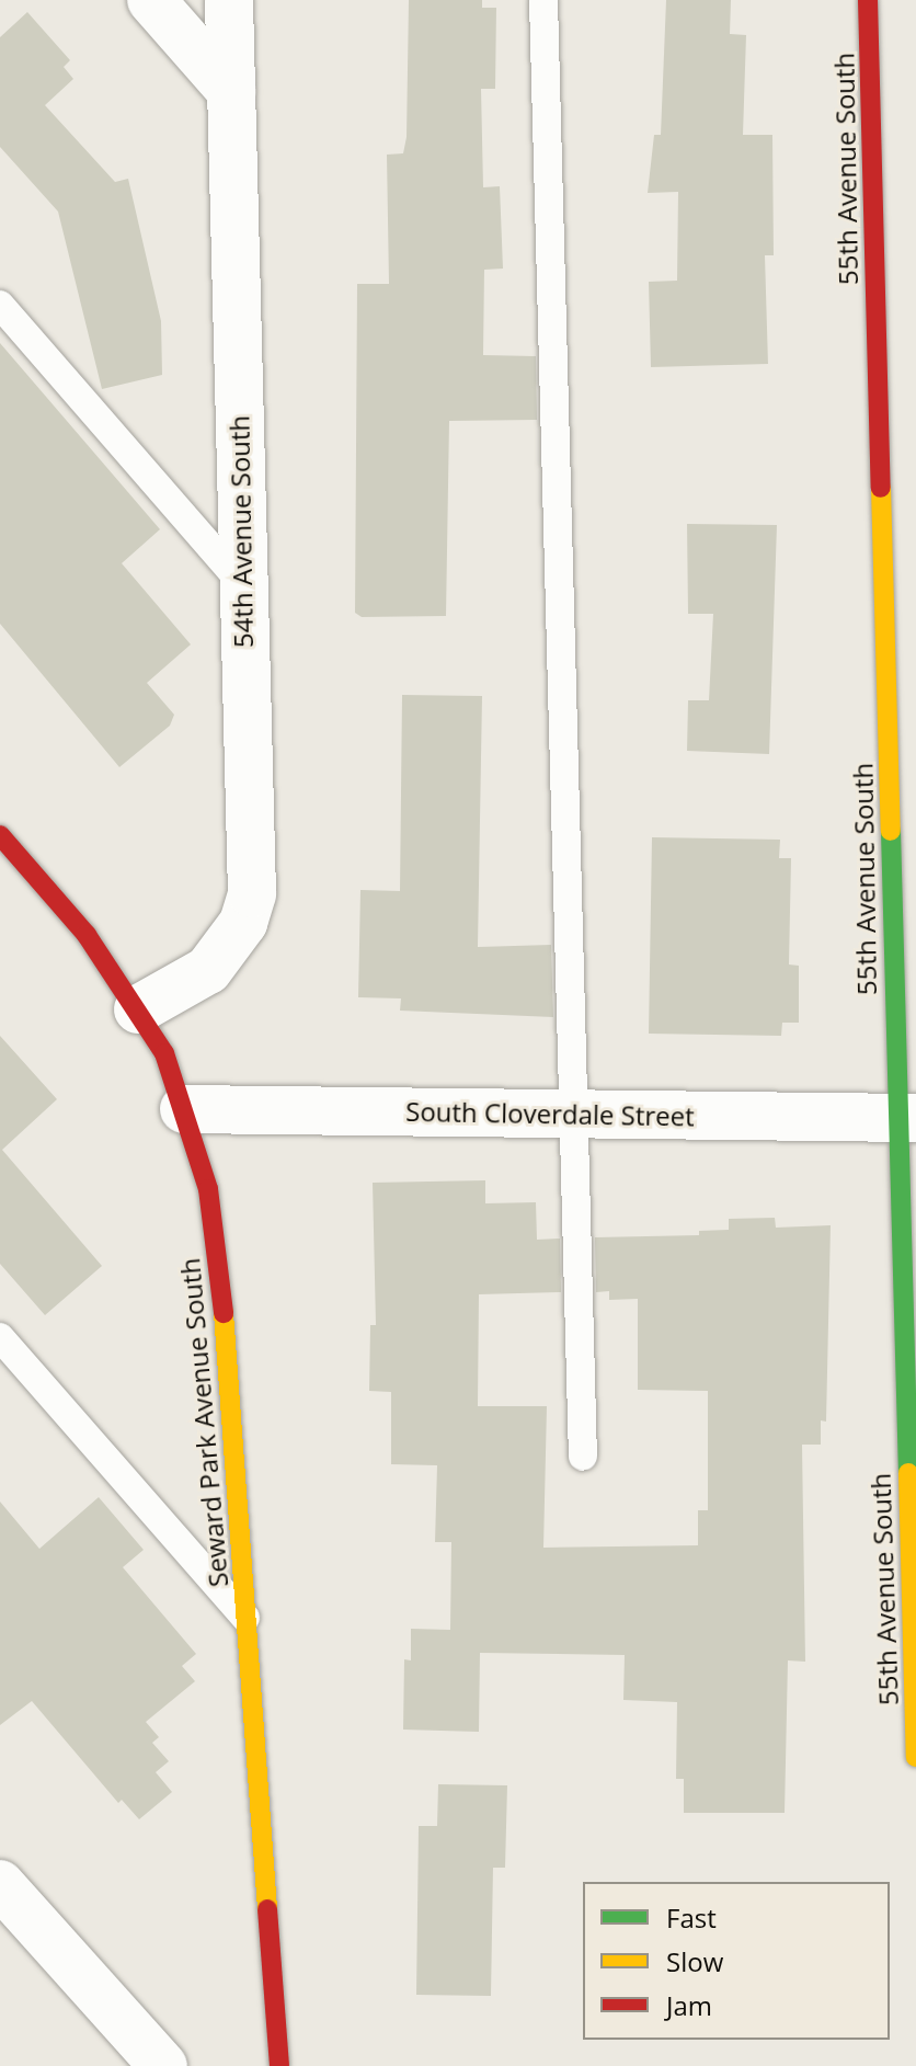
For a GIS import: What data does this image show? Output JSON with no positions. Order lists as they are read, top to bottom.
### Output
{
  "streets": {
    "street": [
      "55th Avenue South",
      "54th Avenue South",
      "South Cloverdale Street",
      "Seward Park Avenue South"
    ]
  },
  "crossings": [
    ["55th Avenue South", "South Cloverdale Street"],
    ["54th Avenue South", "Seward Park Avenue South"],
    ["South Cloverdale Street", "Seward Park Avenue South"]
  ],
  "legend": ["Fast", "Slow", "Jam"]
}
